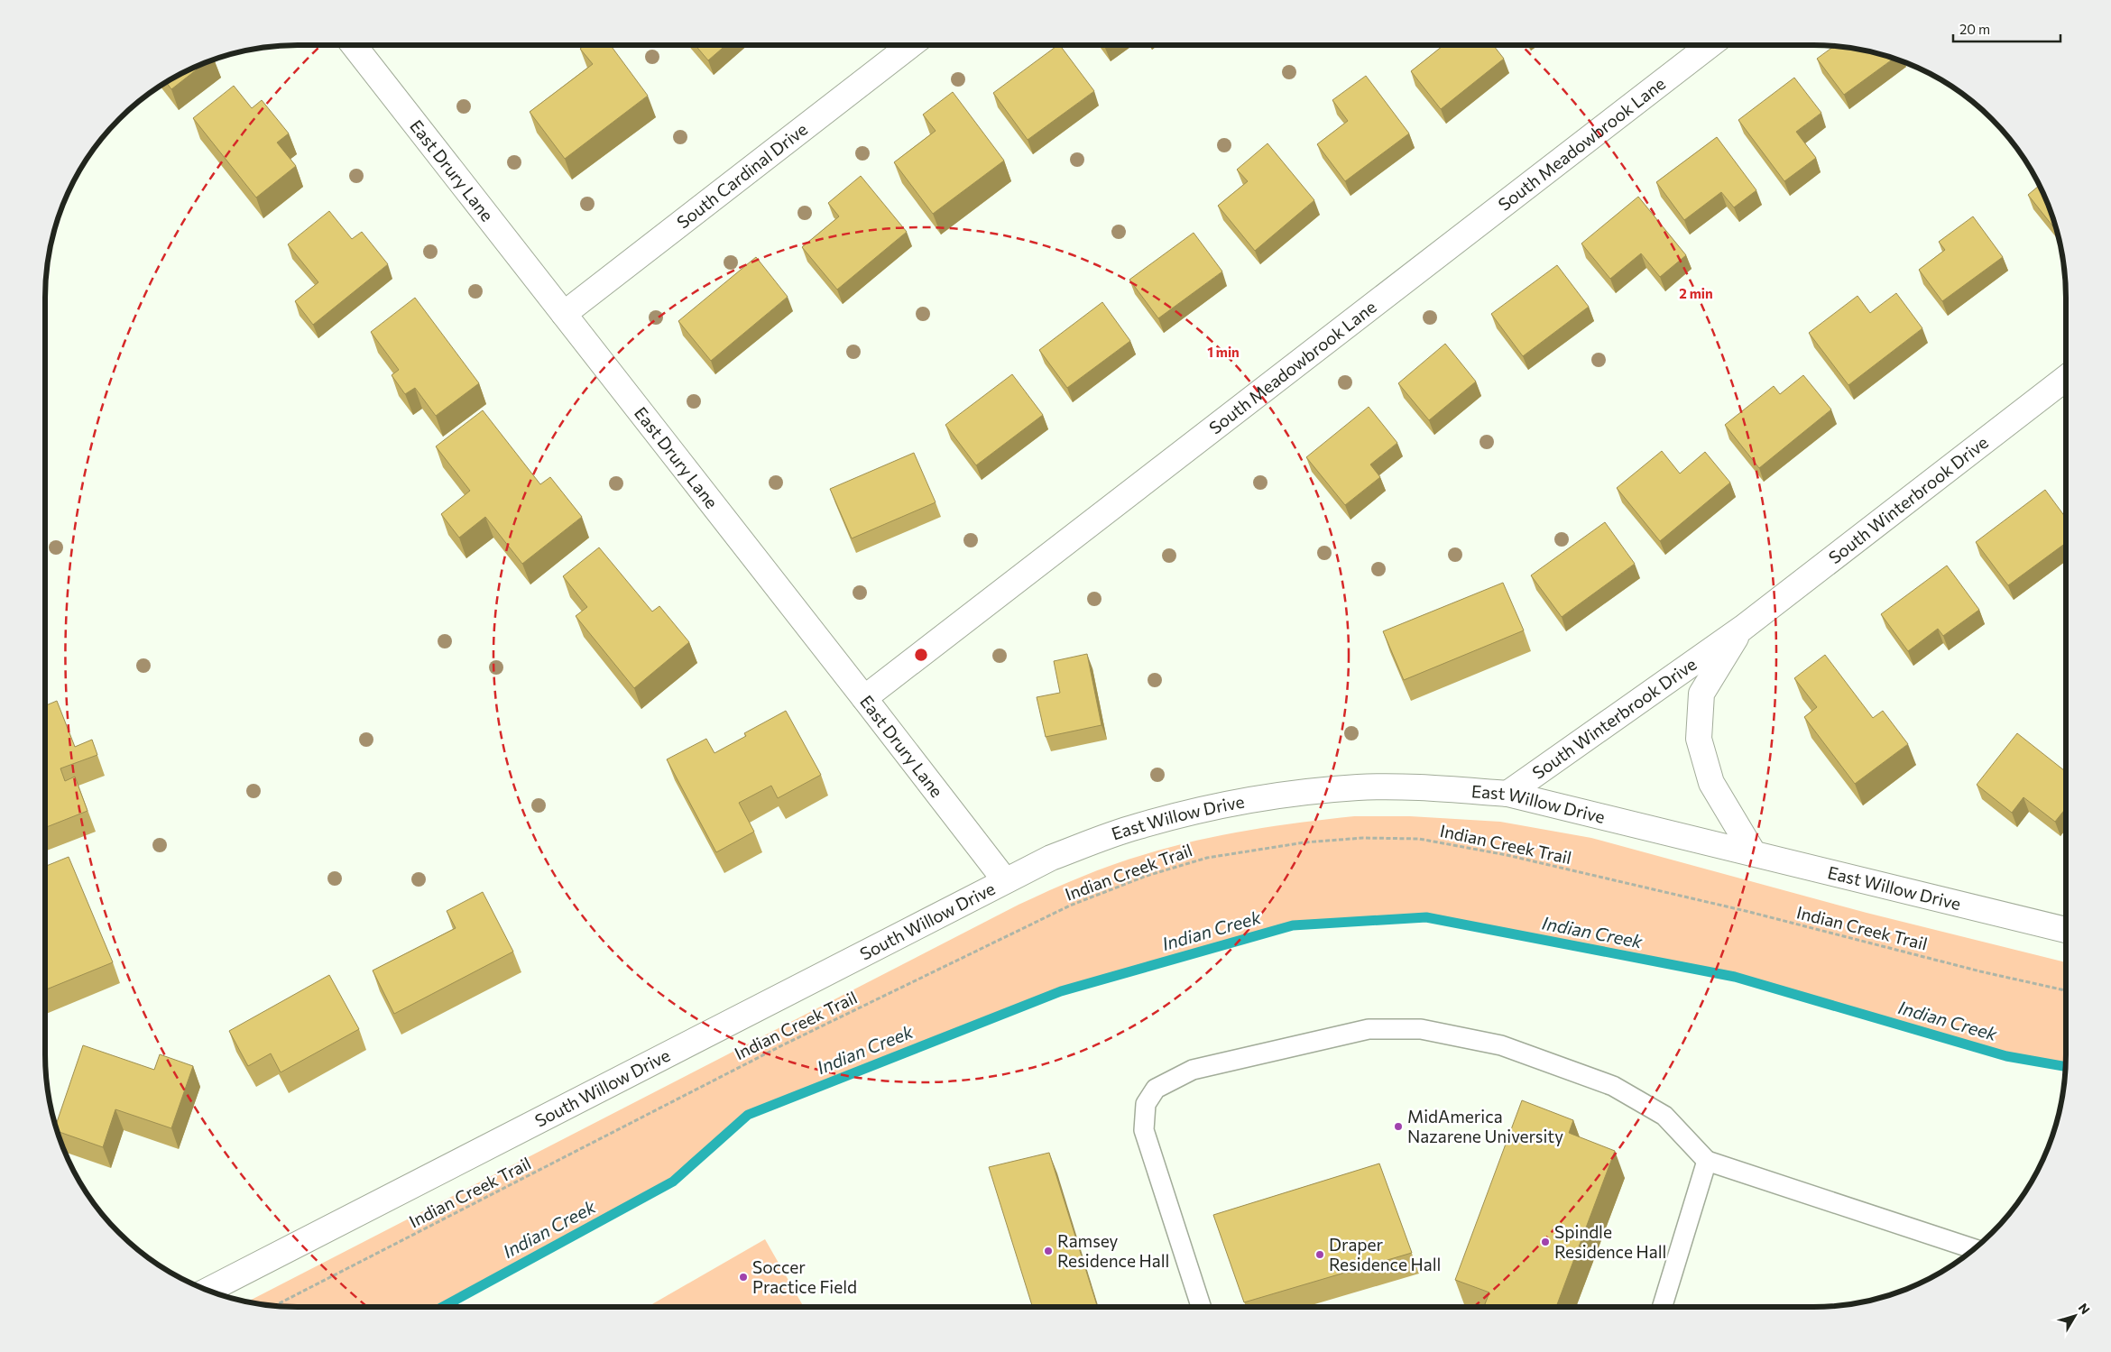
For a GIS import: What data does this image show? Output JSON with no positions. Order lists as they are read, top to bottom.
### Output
{
  "streets": {
    "street": [
      "South Meadowbrook Lane",
      "East Drury Lane",
      "South Cardinal Drive",
      "South Winterbrook Drive",
      "East Willow Drive",
      "South Willow Drive"
    ],
    "path": ["Indian Creek Trail"]
  },
  "crossings": [
    ["South Meadowbrook Lane", "East Drury Lane"],
    ["East Drury Lane", "South Cardinal Drive"],
    ["East Drury Lane", "East Willow Drive"],
    ["East Drury Lane", "South Willow Drive"],
    ["South Winterbrook Drive", "East Willow Drive"],
    ["East Willow Drive", "South Willow Drive"]
  ],
  "water": ["Indian Creek"],
  "places": [
    "MidAmerica Nazarene University",
    "Spindle Residence Hall",
    "Ramsey Residence Hall",
    "Draper Residence Hall",
    "Soccer Practice Field"
  ],
  "scale_bar": "20 m",
  "north": "top right",
  "rings": ["2 min", "1 min"]
}
